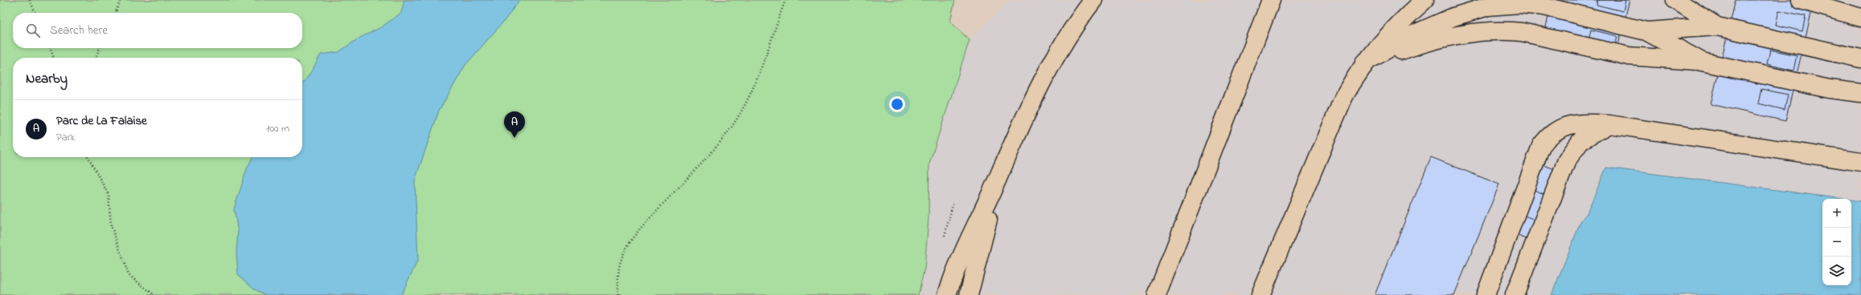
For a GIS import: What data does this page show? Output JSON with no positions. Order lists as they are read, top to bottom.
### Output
{
  "page": {
    "search": "Search here",
    "heading": "Nearby",
    "list": [
      {
        "mark": "A",
        "name": "Parc de La Falaise",
        "note": "Park",
        "value": "100 m"
      }
    ],
    "pins": "A",
    "map_buttons": ["+", "−"]
  }
}
